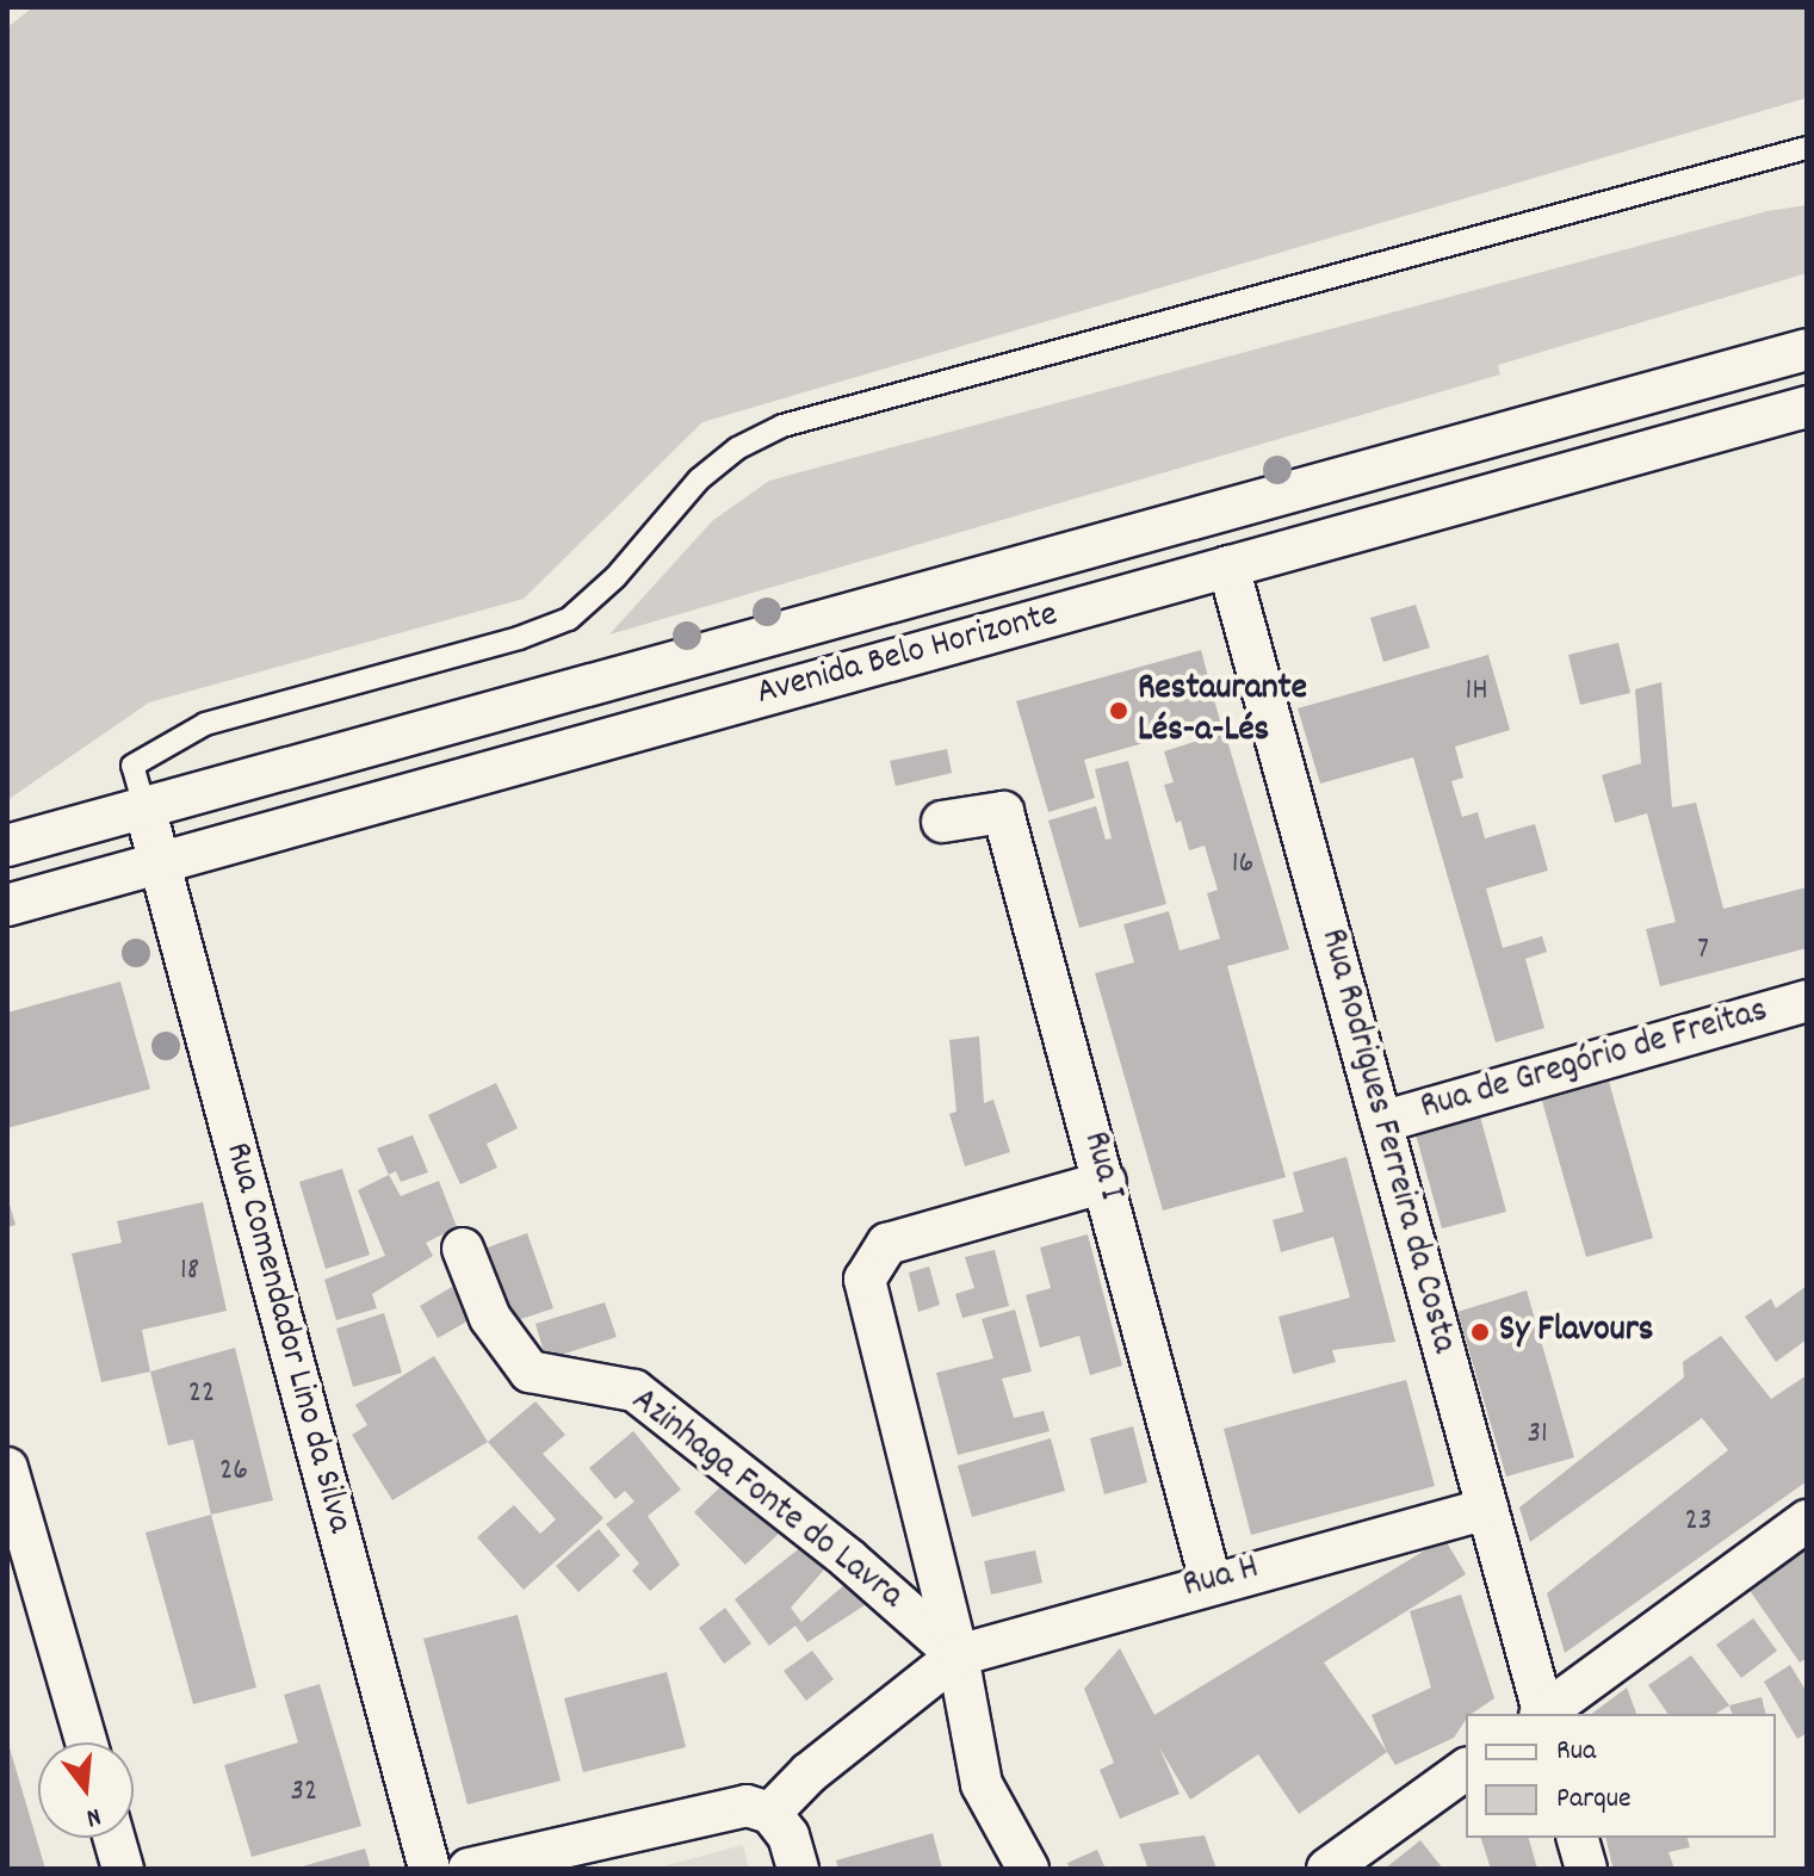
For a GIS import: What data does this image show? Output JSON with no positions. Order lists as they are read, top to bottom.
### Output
{
  "streets": {
    "street": [
      "Avenida Belo Horizonte",
      "Rua de Gregório de Freitas",
      "Rua Rodrigues Ferreira da Costa",
      "Rua I",
      "Rua Comendador Lino da Silva",
      "Azinhaga Fonte do Lavra",
      "Rua H"
    ]
  },
  "crossings": [
    ["Avenida Belo Horizonte", "Rua Rodrigues Ferreira da Costa"],
    ["Avenida Belo Horizonte", "Rua Comendador Lino da Silva"],
    ["Rua de Gregório de Freitas", "Rua Rodrigues Ferreira da Costa"],
    ["Rua Rodrigues Ferreira da Costa", "Rua H"],
    ["Rua I", "Rua H"],
    ["Azinhaga Fonte do Lavra", "Rua H"]
  ],
  "places": ["Restaurante Lés-a-Lés", "Sy Flavours"],
  "house_numbers": [
    "1H",
    "16",
    "7",
    "18",
    "22",
    "31",
    "26",
    "23",
    "32"
  ],
  "legend": ["Rua", "Parque"],
  "north": "bottom"
}
